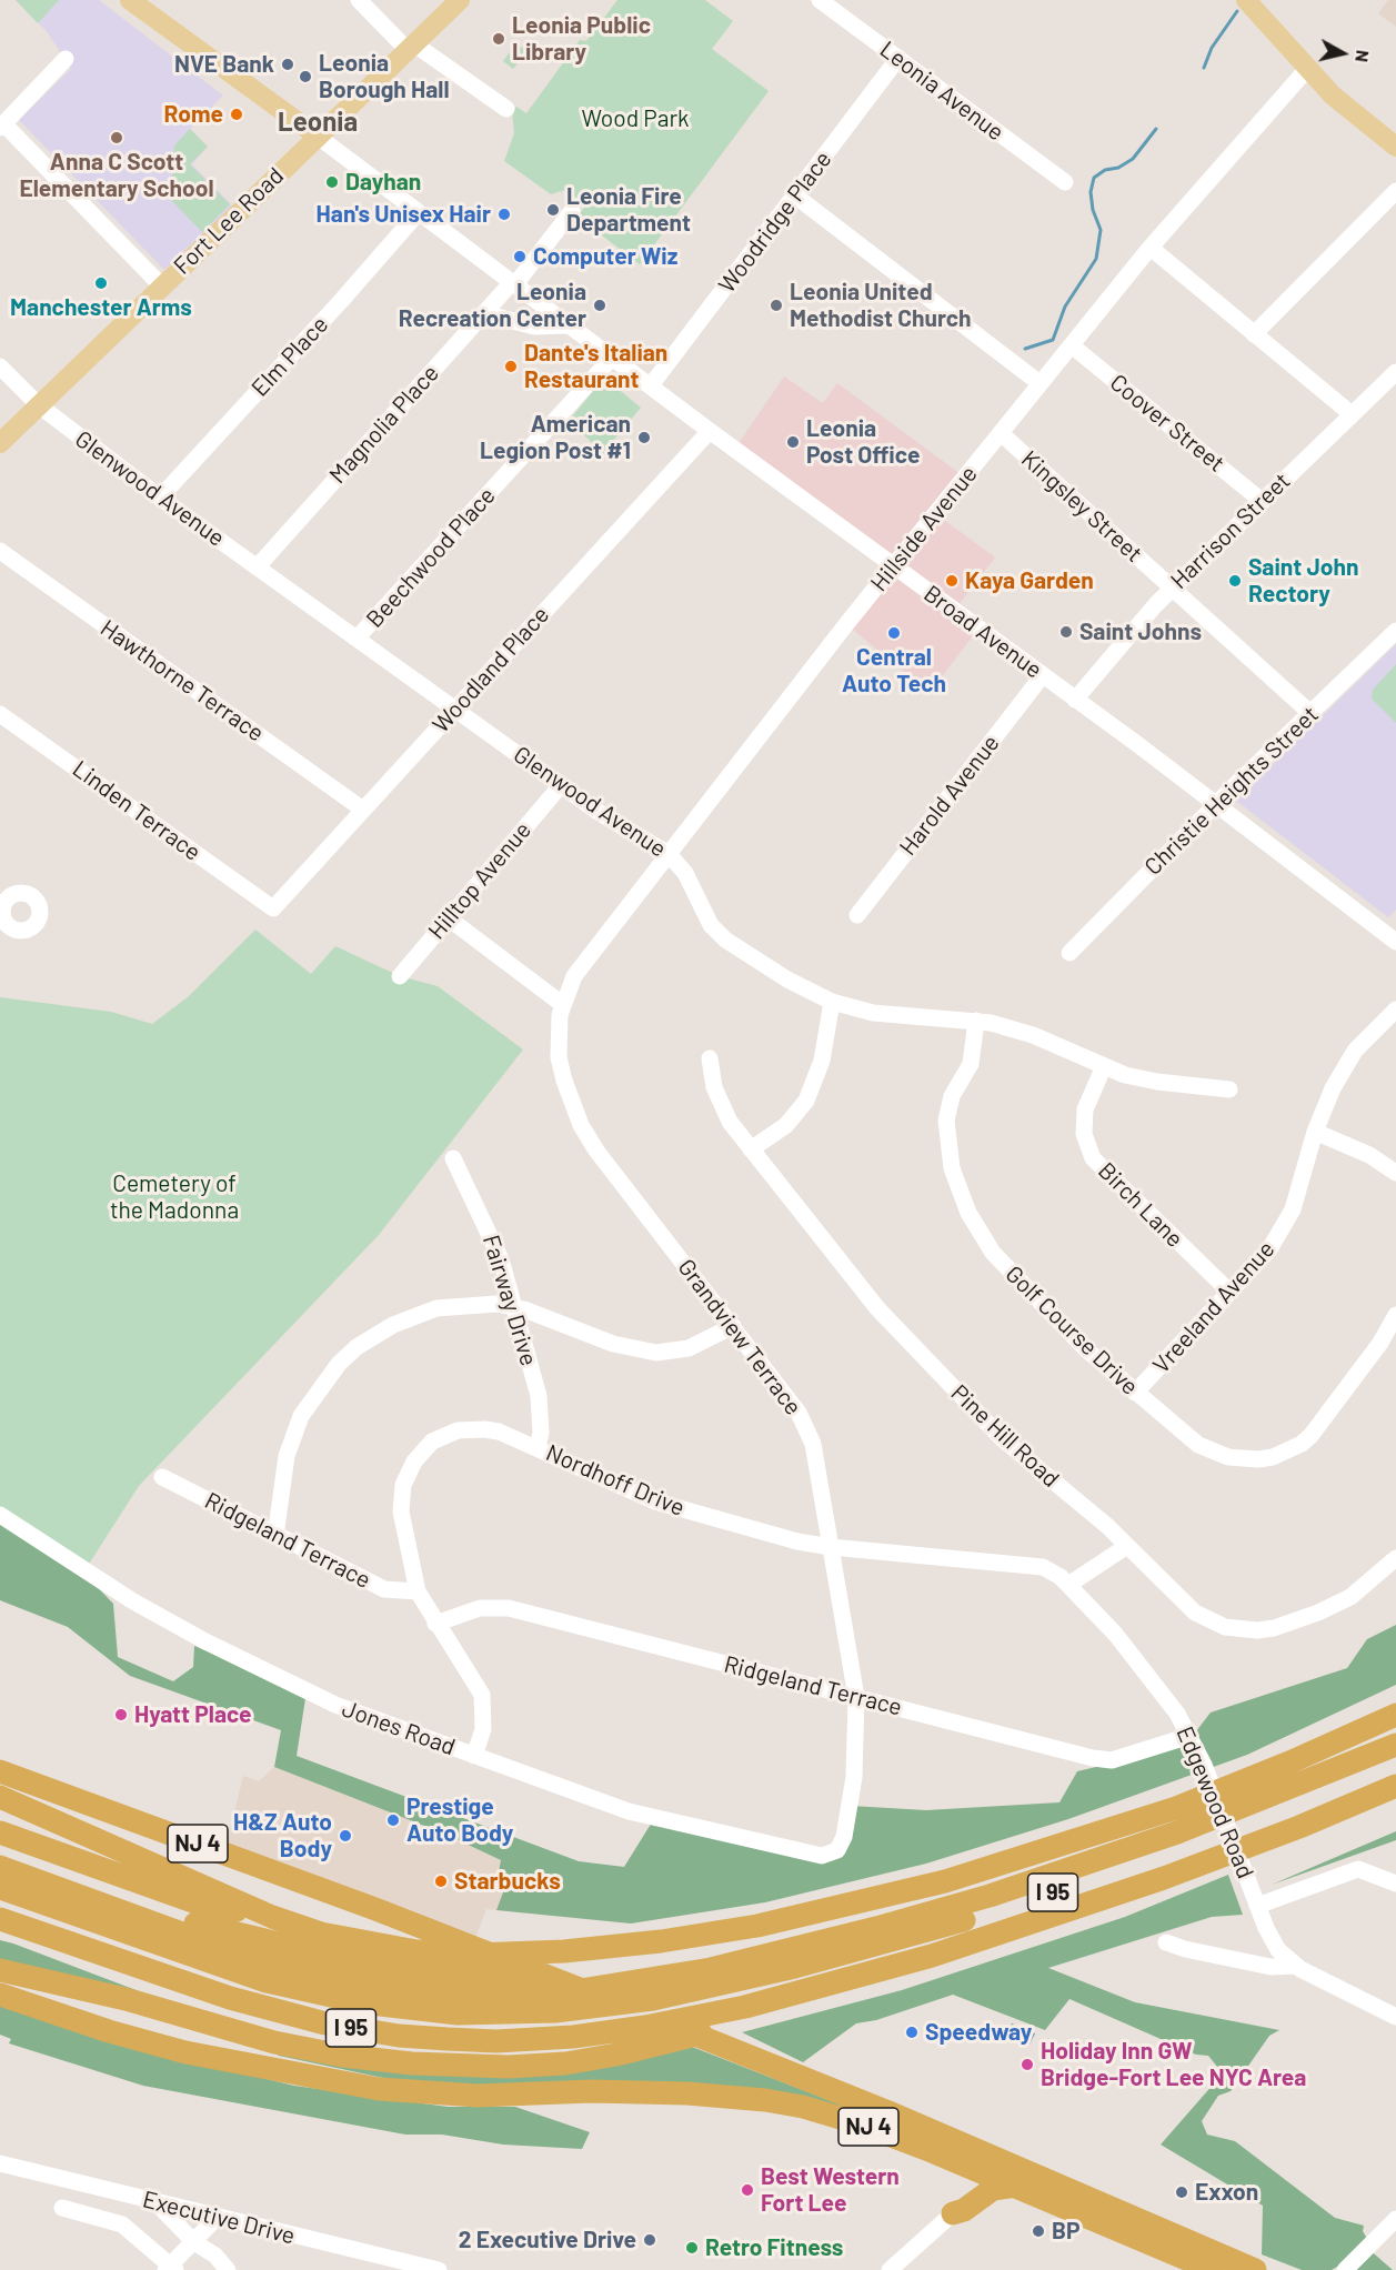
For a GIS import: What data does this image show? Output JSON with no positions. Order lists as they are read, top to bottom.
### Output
{
  "streets": {
    "highway": ["NJ 4", "I 95"],
    "main road": ["Fort Lee Road", "Broad Avenue"],
    "street": [
      "Leonia Avenue",
      "Woodridge Place",
      "Elm Place",
      "Coover Street",
      "Magnolia Place",
      "Glenwood Avenue",
      "Kingsley Street",
      "Hillside Avenue",
      "Harrison Street",
      "Beechwood Place",
      "Woodland Place",
      "Hawthorne Terrace",
      "Christie Heights Street",
      "Harold Avenue",
      "Linden Terrace",
      "Hilltop Avenue",
      "Birch Lane",
      "Fairway Drive",
      "Vreeland Avenue",
      "Golf Course Drive",
      "Grandview Terrace",
      "Pine Hill Road",
      "Nordhoff Drive",
      "Ridgeland Terrace",
      "Jones Road",
      "Edgewood Road",
      "Executive Drive"
    ]
  },
  "crossings": [
    ["Leonia Avenue", "Woodridge Place"],
    ["Fort Lee Road", "Glenwood Avenue"],
    ["Fort Lee Road", "Broad Avenue"],
    ["Woodridge Place", "Broad Avenue"],
    ["Elm Place", "Glenwood Avenue"],
    ["Elm Place", "Broad Avenue"],
    ["Coover Street", "Hillside Avenue"],
    ["Coover Street", "Harrison Street"],
    ["Magnolia Place", "Glenwood Avenue"],
    ["Magnolia Place", "Broad Avenue"],
    ["Glenwood Avenue", "Hillside Avenue"],
    ["Glenwood Avenue", "Beechwood Place"],
    ["Glenwood Avenue", "Woodland Place"],
    ["Glenwood Avenue", "Hilltop Avenue"],
    ["Glenwood Avenue", "Birch Lane"],
    ["Glenwood Avenue", "Golf Course Drive"],
    ["Kingsley Street", "Hillside Avenue"],
    ["Kingsley Street", "Harrison Street"],
    ["Kingsley Street", "Christie Heights Street"],
    ["Hillside Avenue", "Broad Avenue"],
    ["Hillside Avenue", "Grandview Terrace"],
    ["Harrison Street", "Broad Avenue"],
    ["Beechwood Place", "Broad Avenue"],
    ["Broad Avenue", "Woodland Place"],
    ["Broad Avenue", "Christie Heights Street"],
    ["Broad Avenue", "Harold Avenue"],
    ["Woodland Place", "Hawthorne Terrace"],
    ["Woodland Place", "Linden Terrace"],
    ["Birch Lane", "Vreeland Avenue"],
    ["Fairway Drive", "Nordhoff Drive"],
    ["Vreeland Avenue", "Golf Course Drive"],
    ["Grandview Terrace", "Nordhoff Drive"],
    ["Grandview Terrace", "Ridgeland Terrace"],
    ["Grandview Terrace", "Jones Road"],
    ["Nordhoff Drive", "Ridgeland Terrace"],
    ["Nordhoff Drive", "Jones Road"],
    ["Nordhoff Drive", "Edgewood Road"],
    ["Ridgeland Terrace", "Edgewood Road"]
  ],
  "districts": ["Leonia"],
  "parks": ["Wood Park", "Cemetery of the Madonna"],
  "places": [
    "Leonia Public Library",
    "NVE Bank",
    "Leonia Borough Hall",
    "Rome",
    "Anna C Scott Elementary School",
    "Dayhan",
    "Leonia Fire Department",
    "Han's Unisex Hair",
    "Computer Wiz",
    "Manchester Arms",
    "Leonia Recreation Center",
    "Leonia United Methodist Church",
    "Dante's Italian Restaurant",
    "American Legion Post #1",
    "Leonia Post Office",
    "Kaya Garden",
    "Saint John Rectory",
    "Saint Johns",
    "Central Auto Tech",
    "Hyatt Place",
    "Prestige Auto Body",
    "H&Z Auto Body",
    "Starbucks",
    "Speedway",
    "Holiday Inn GW Bridge-Fort Lee NYC Area",
    "Best Western Fort Lee",
    "Exxon",
    "BP",
    "2 Executive Drive",
    "Retro Fitness"
  ],
  "north": "right"
}
